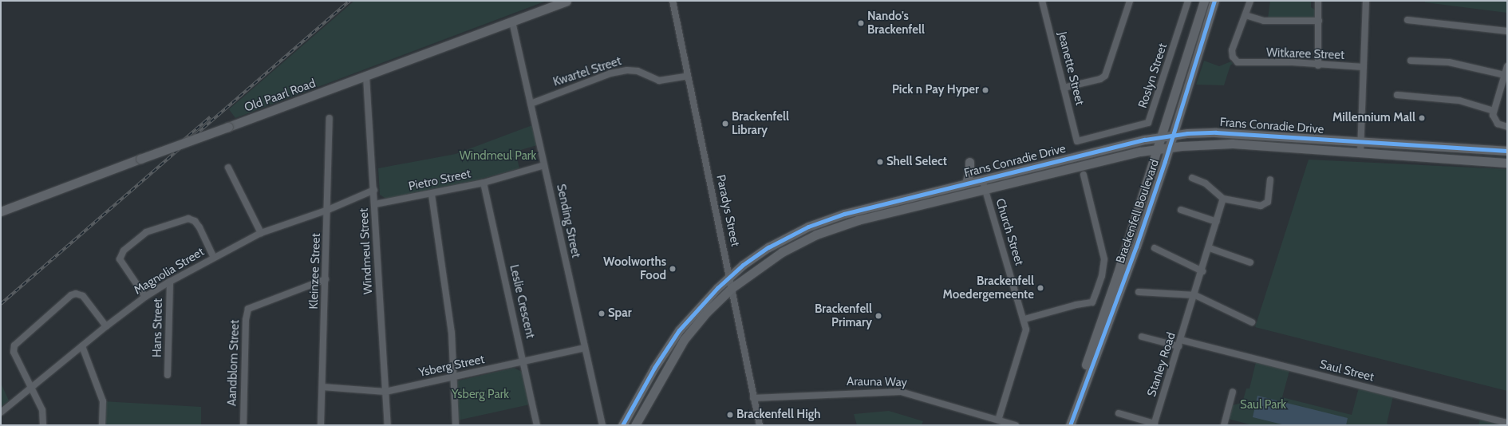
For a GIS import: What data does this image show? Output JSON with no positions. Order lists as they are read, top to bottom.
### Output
{
  "streets": {
    "street": [
      "Witkaree Street",
      "Jeanette Street",
      "Kwartel Street",
      "Roslyn Street",
      "Old Paarl Road",
      "Frans Conradie Drive",
      "Pietro Street",
      "Paradys Street",
      "Brackenfell Boulevard",
      "Sending Street",
      "Church Street",
      "Windmeul Street",
      "Magnolia Street",
      "Kleinzee Street",
      "Leslie Crescent",
      "Hans Street",
      "Aandblom Street",
      "Stanley Road",
      "Ysberg Street",
      "Saul Street",
      "Arauna Way"
    ]
  },
  "crossings": [
    ["Jeanette Street", "Roslyn Street"],
    ["Kwartel Street", "Paradys Street"],
    ["Kwartel Street", "Sending Street"],
    ["Old Paarl Road", "Sending Street"],
    ["Old Paarl Road", "Windmeul Street"],
    ["Frans Conradie Drive", "Paradys Street"],
    ["Frans Conradie Drive", "Brackenfell Boulevard"],
    ["Frans Conradie Drive", "Church Street"],
    ["Pietro Street", "Sending Street"],
    ["Pietro Street", "Windmeul Street"],
    ["Pietro Street", "Leslie Crescent"],
    ["Paradys Street", "Arauna Way"],
    ["Sending Street", "Ysberg Street"],
    ["Church Street", "Arauna Way"],
    ["Windmeul Street", "Magnolia Street"],
    ["Windmeul Street", "Ysberg Street"],
    ["Magnolia Street", "Kleinzee Street"],
    ["Magnolia Street", "Hans Street"],
    ["Kleinzee Street", "Aandblom Street"],
    ["Kleinzee Street", "Ysberg Street"],
    ["Leslie Crescent", "Ysberg Street"],
    ["Stanley Road", "Saul Street"]
  ],
  "parks": ["Windmeul Park", "Ysberg Park", "Saul Park"],
  "places": [
    "Nando's Brackenfell",
    "Pick n Pay Hyper",
    "Millennium Mall",
    "Brackenfell Library",
    "Shell Select",
    "Woolworths Food",
    "Brackenfell Moedergemeente",
    "Spar",
    "Brackenfell Primary",
    "Brackenfell High"
  ]
}
